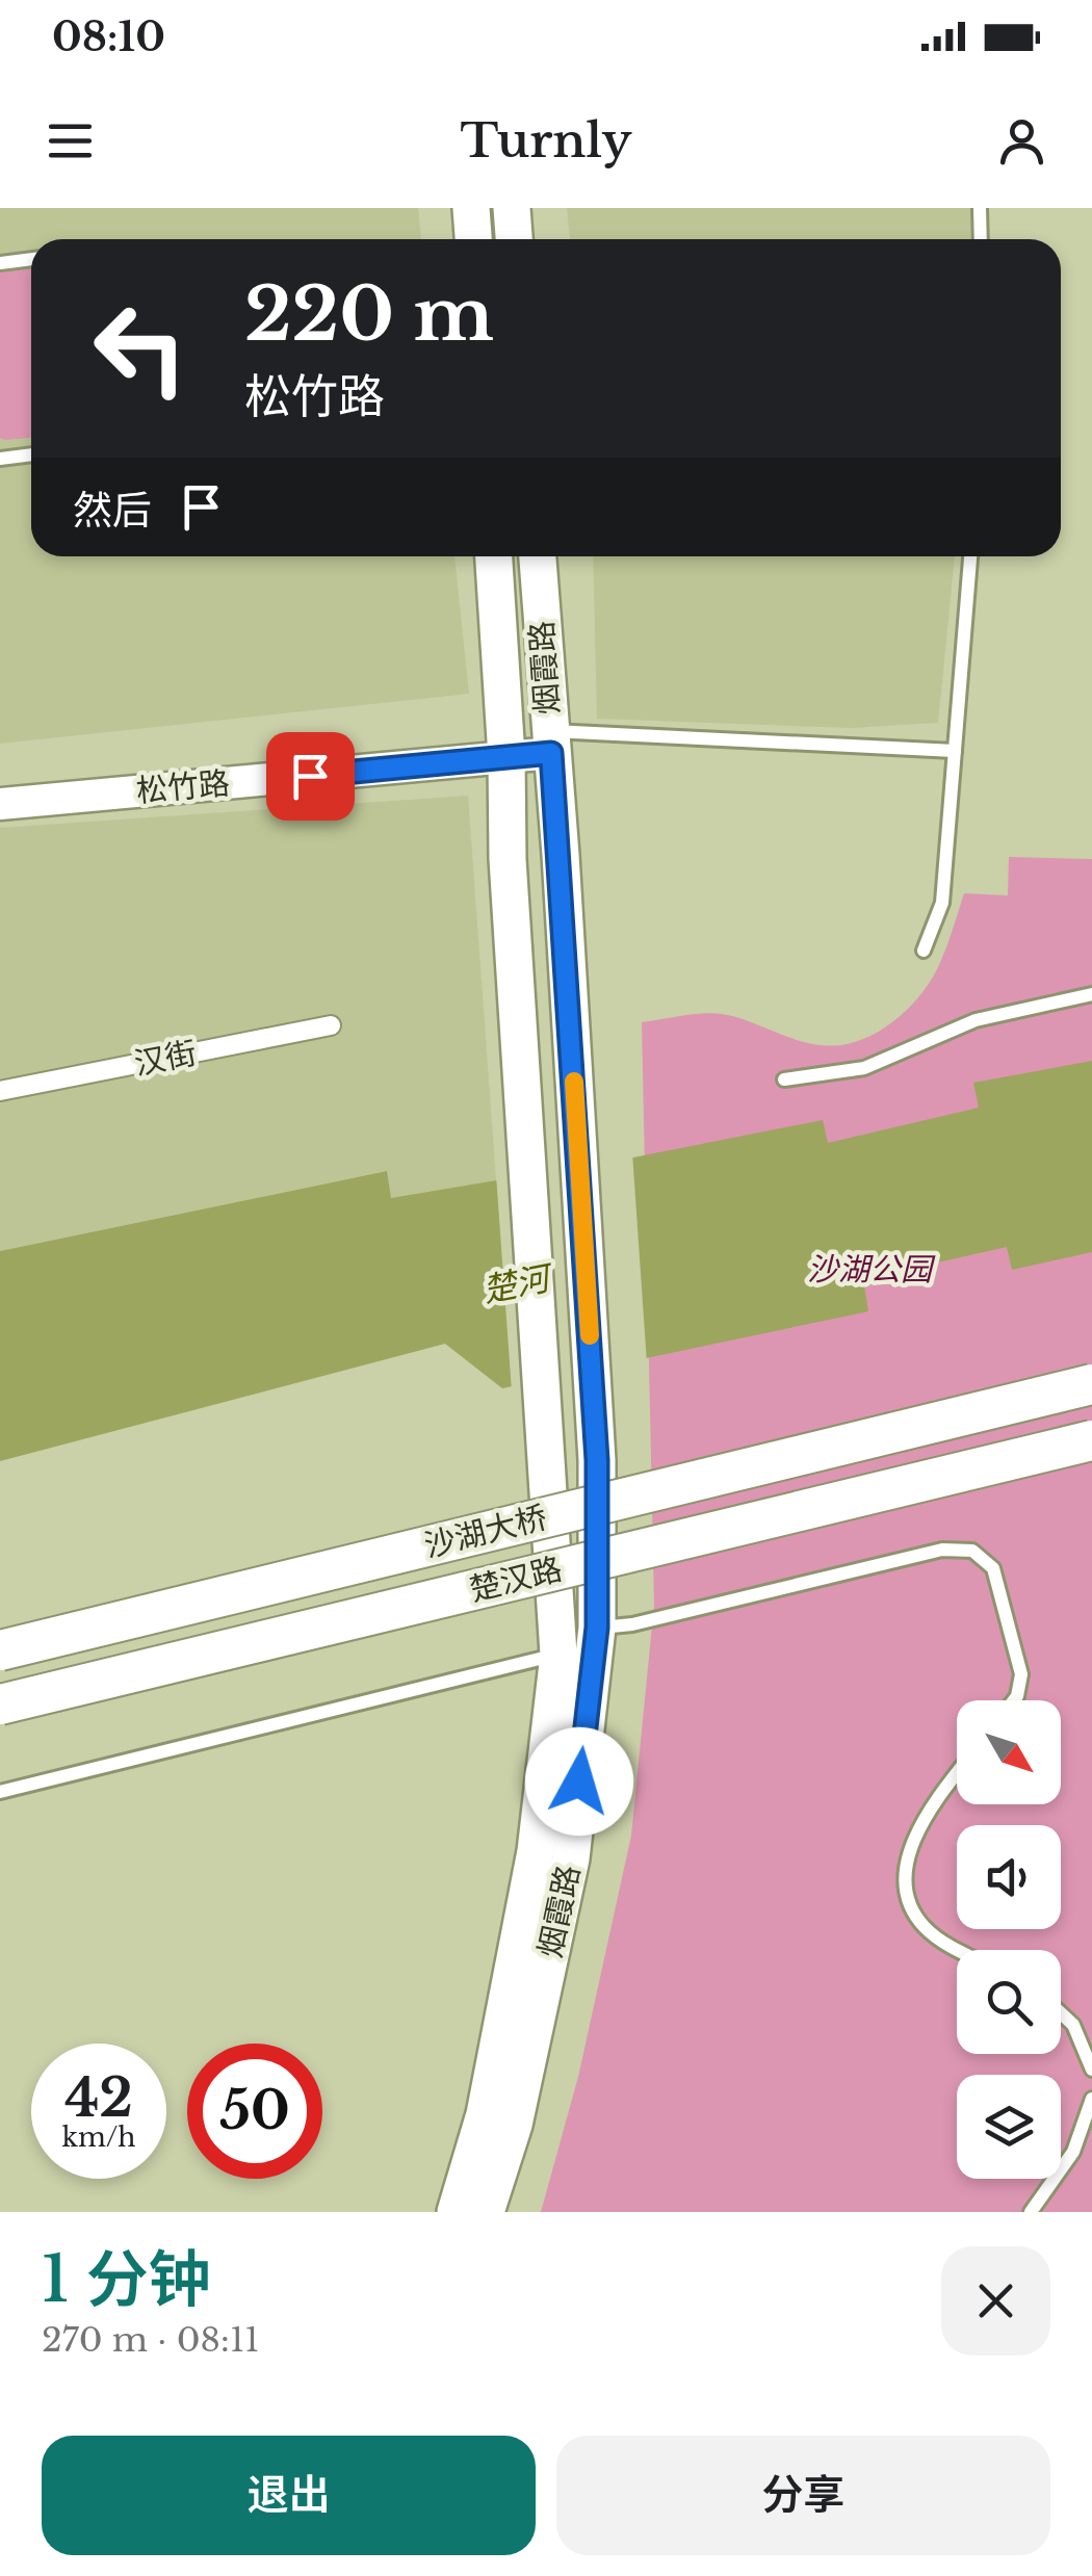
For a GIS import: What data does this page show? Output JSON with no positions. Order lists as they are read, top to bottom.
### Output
{
  "streets": {
    "main road": ["烟霞路", "沙湖大桥", "楚汉路"],
    "street": ["松竹路", "汉街"]
  },
  "crossings": [
    ["烟霞路", "松竹路"]
  ],
  "water": ["楚河"],
  "parks": ["沙湖公园"],
  "north": "bottom right",
  "page": {
    "status": "08:10",
    "header": "Turnly",
    "turn": ["220 m", "松竹路"],
    "then": "然后",
    "speed": "42 km/h",
    "limit": "50",
    "heading": ["1 分钟", "270 m · 08:11"],
    "buttons": ["退出", "分享"]
  }
}
